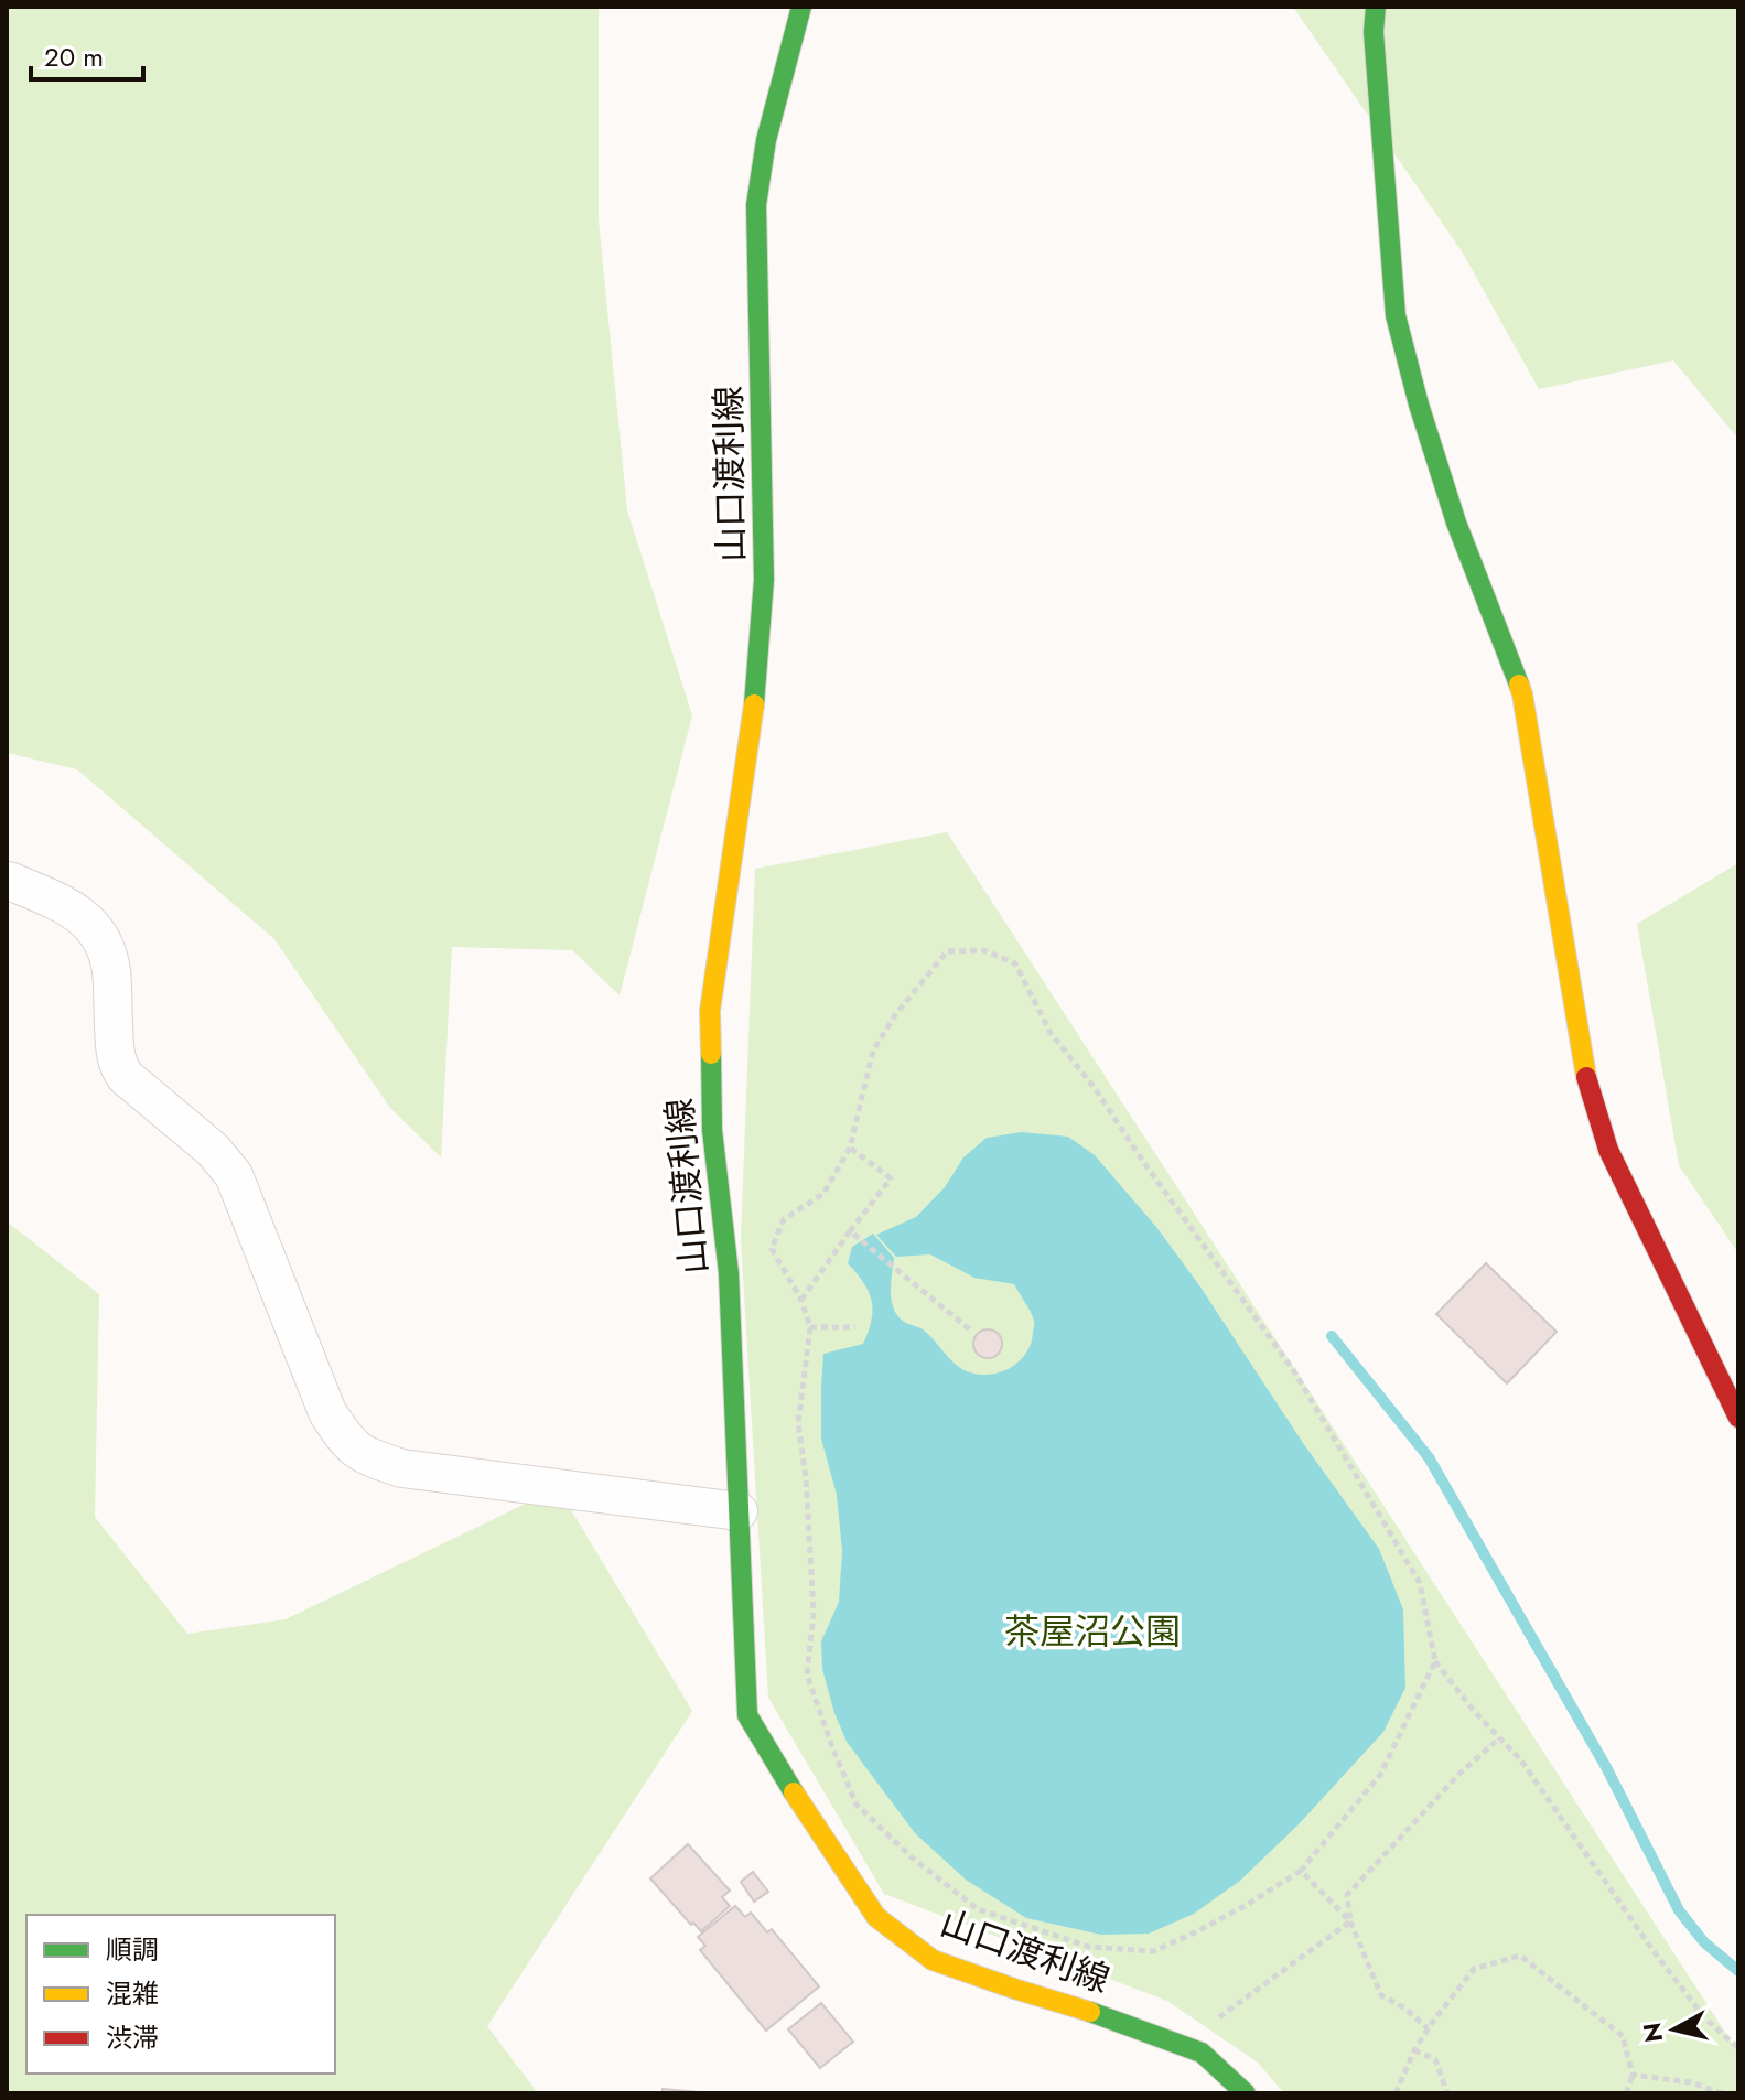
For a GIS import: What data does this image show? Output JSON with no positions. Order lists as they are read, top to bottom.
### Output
{
  "streets": {
    "main road": ["山口渡利線"]
  },
  "parks": ["茶屋沼公園"],
  "legend": ["順調", "混雑", "渋滞"],
  "scale_bar": "20 m",
  "north": "left"
}
